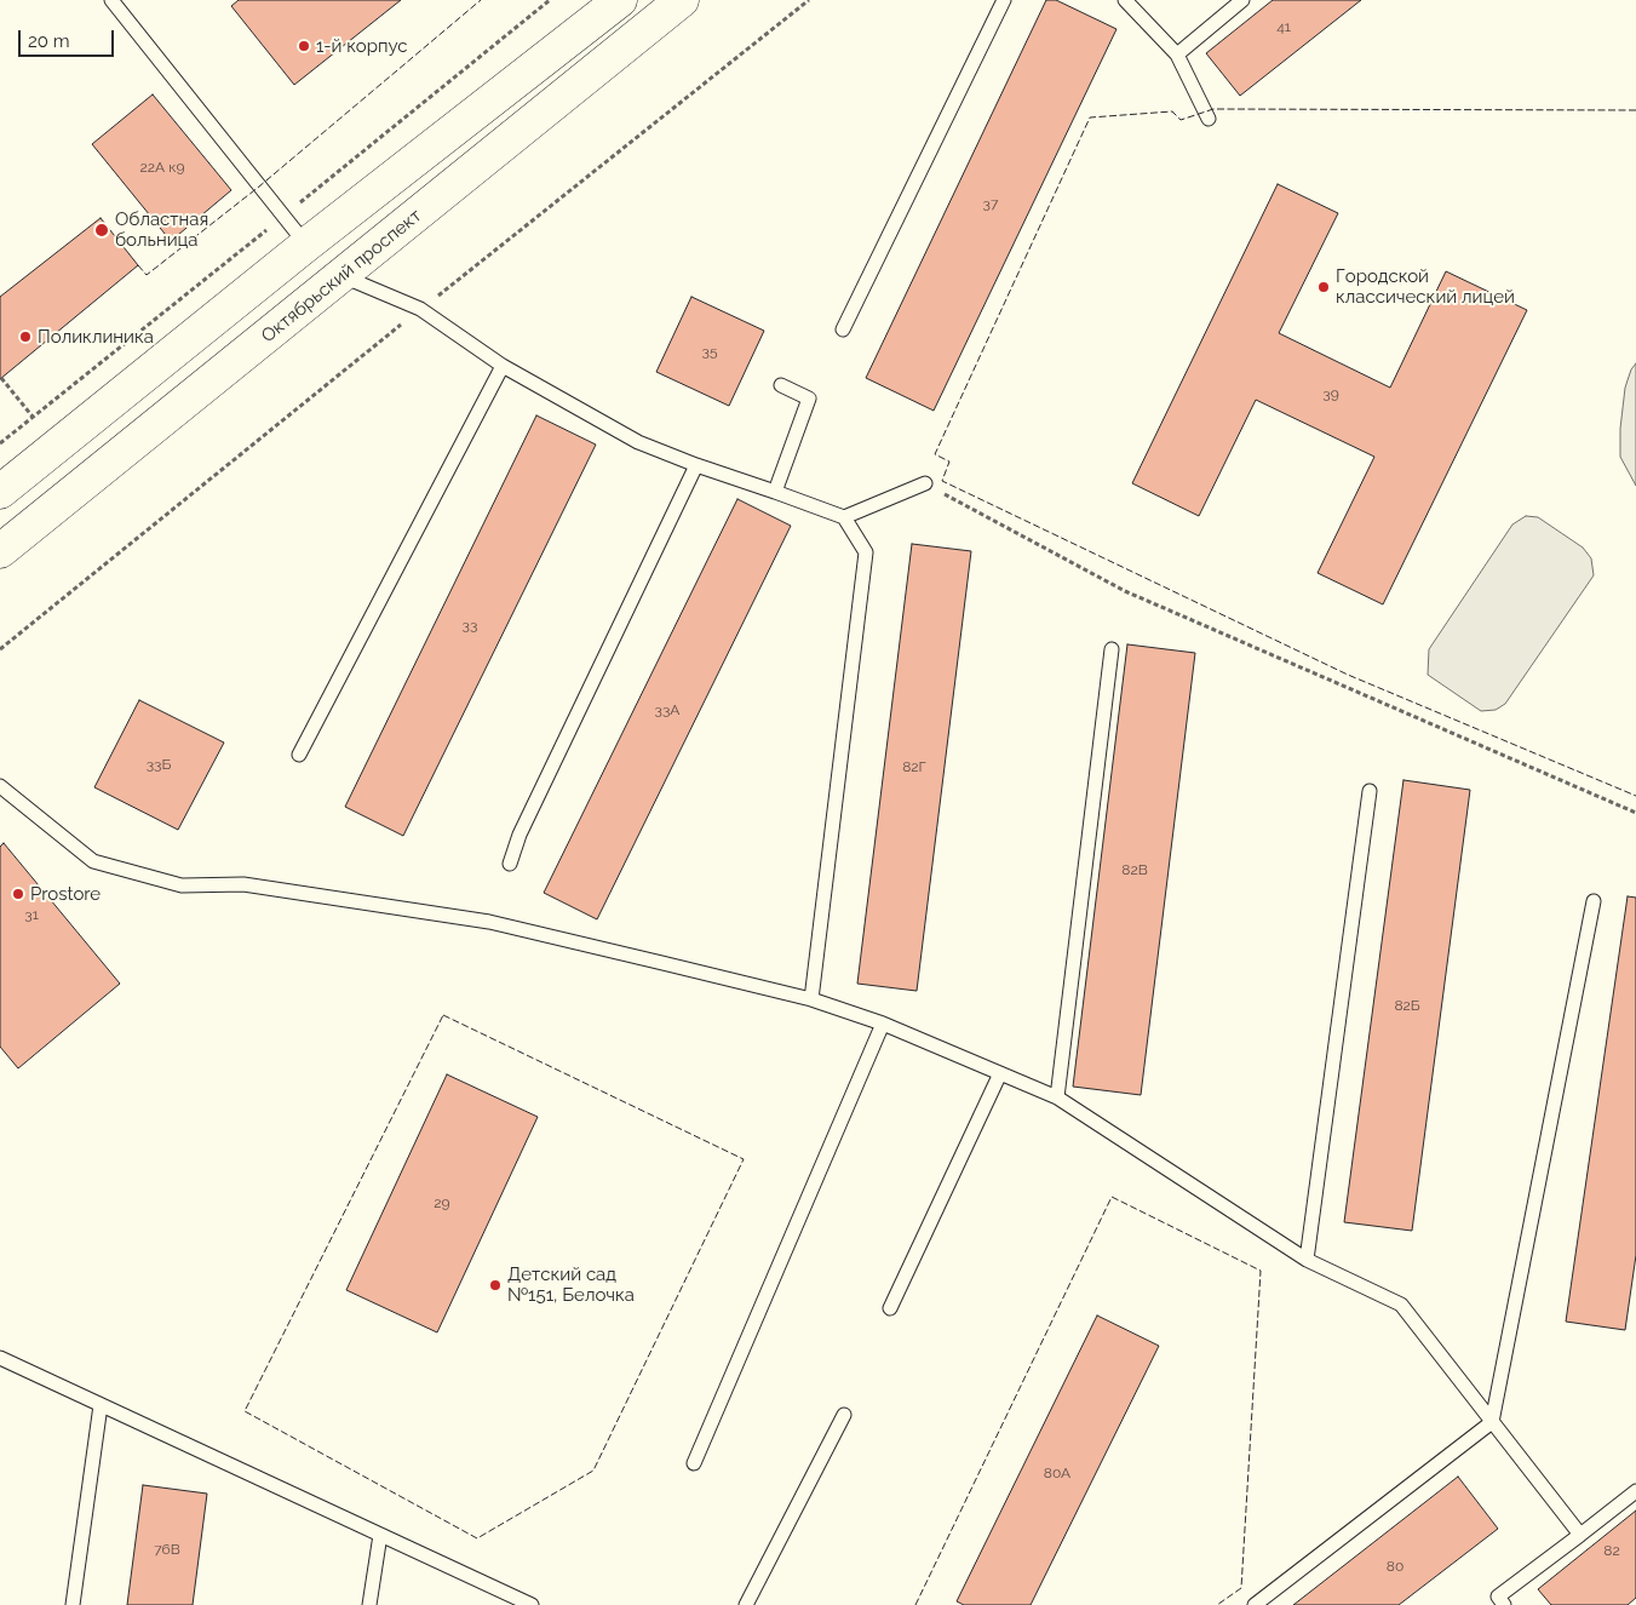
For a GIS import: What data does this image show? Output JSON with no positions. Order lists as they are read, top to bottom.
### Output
{
  "streets": {
    "main road": ["Октябрьский проспект"]
  },
  "places": [
    "1-й корпус",
    "Областная больница",
    "Городской классический лицей",
    "Поликлиника",
    "Prostore",
    "Детский сад №151, Белочка"
  ],
  "house_numbers": [
    "41",
    "22А к9",
    "37",
    "35",
    "39",
    "33",
    "33А",
    "33Б",
    "82Г",
    "82В",
    "31",
    "82Б",
    "29",
    "80А",
    "76В",
    "82",
    "80"
  ],
  "scale_bar": "20 m"
}
